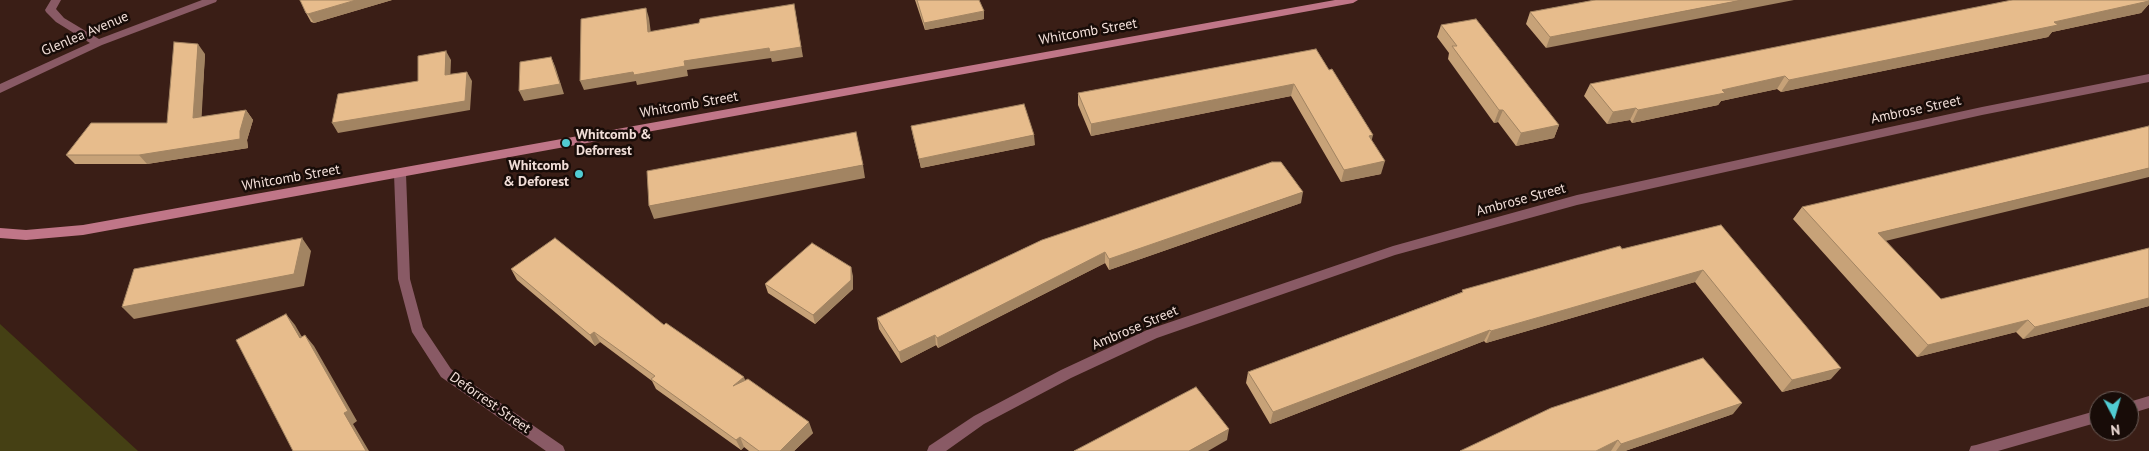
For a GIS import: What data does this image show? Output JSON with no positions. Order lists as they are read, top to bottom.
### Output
{
  "streets": {
    "street": [
      "Whitcomb Street",
      "Glenlea Avenue",
      "Ambrose Street",
      "Deforrest Street"
    ]
  },
  "crossings": [
    ["Whitcomb Street", "Deforrest Street"]
  ],
  "places": ["Whitcomb & Deforrest", "Whitcomb & Deforest"],
  "north": "bottom"
}
